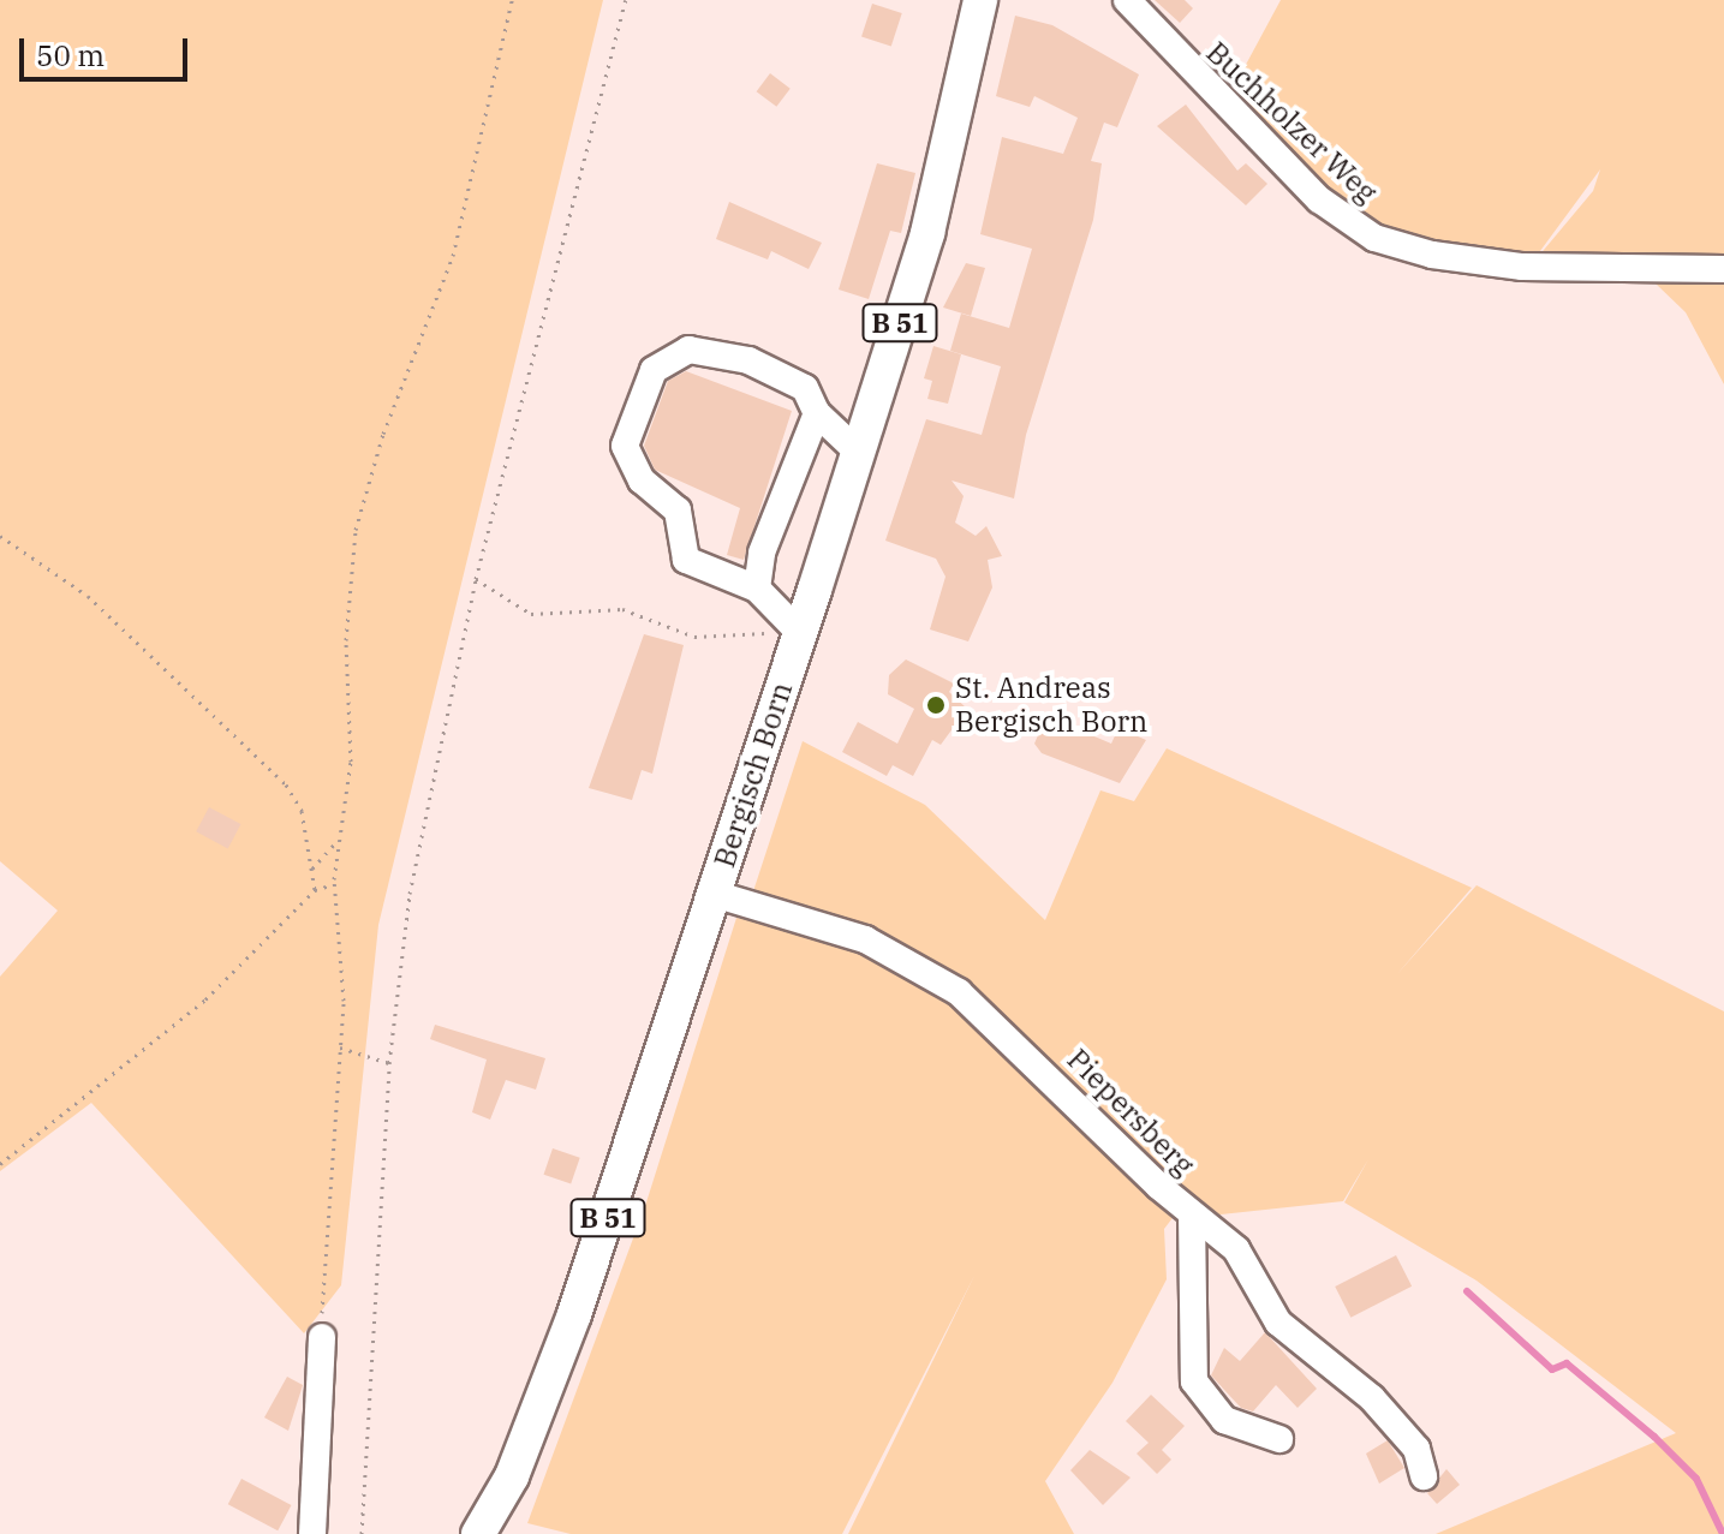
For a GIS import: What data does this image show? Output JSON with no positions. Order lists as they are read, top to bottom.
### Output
{
  "streets": {
    "main road": ["B 51", "Bergisch Born"],
    "street": ["Buchholzer Weg", "Piepersberg"]
  },
  "crossings": [
    ["Bergisch Born", "Piepersberg"]
  ],
  "places": ["St. Andreas Bergisch Born"],
  "scale_bar": "50 m"
}
